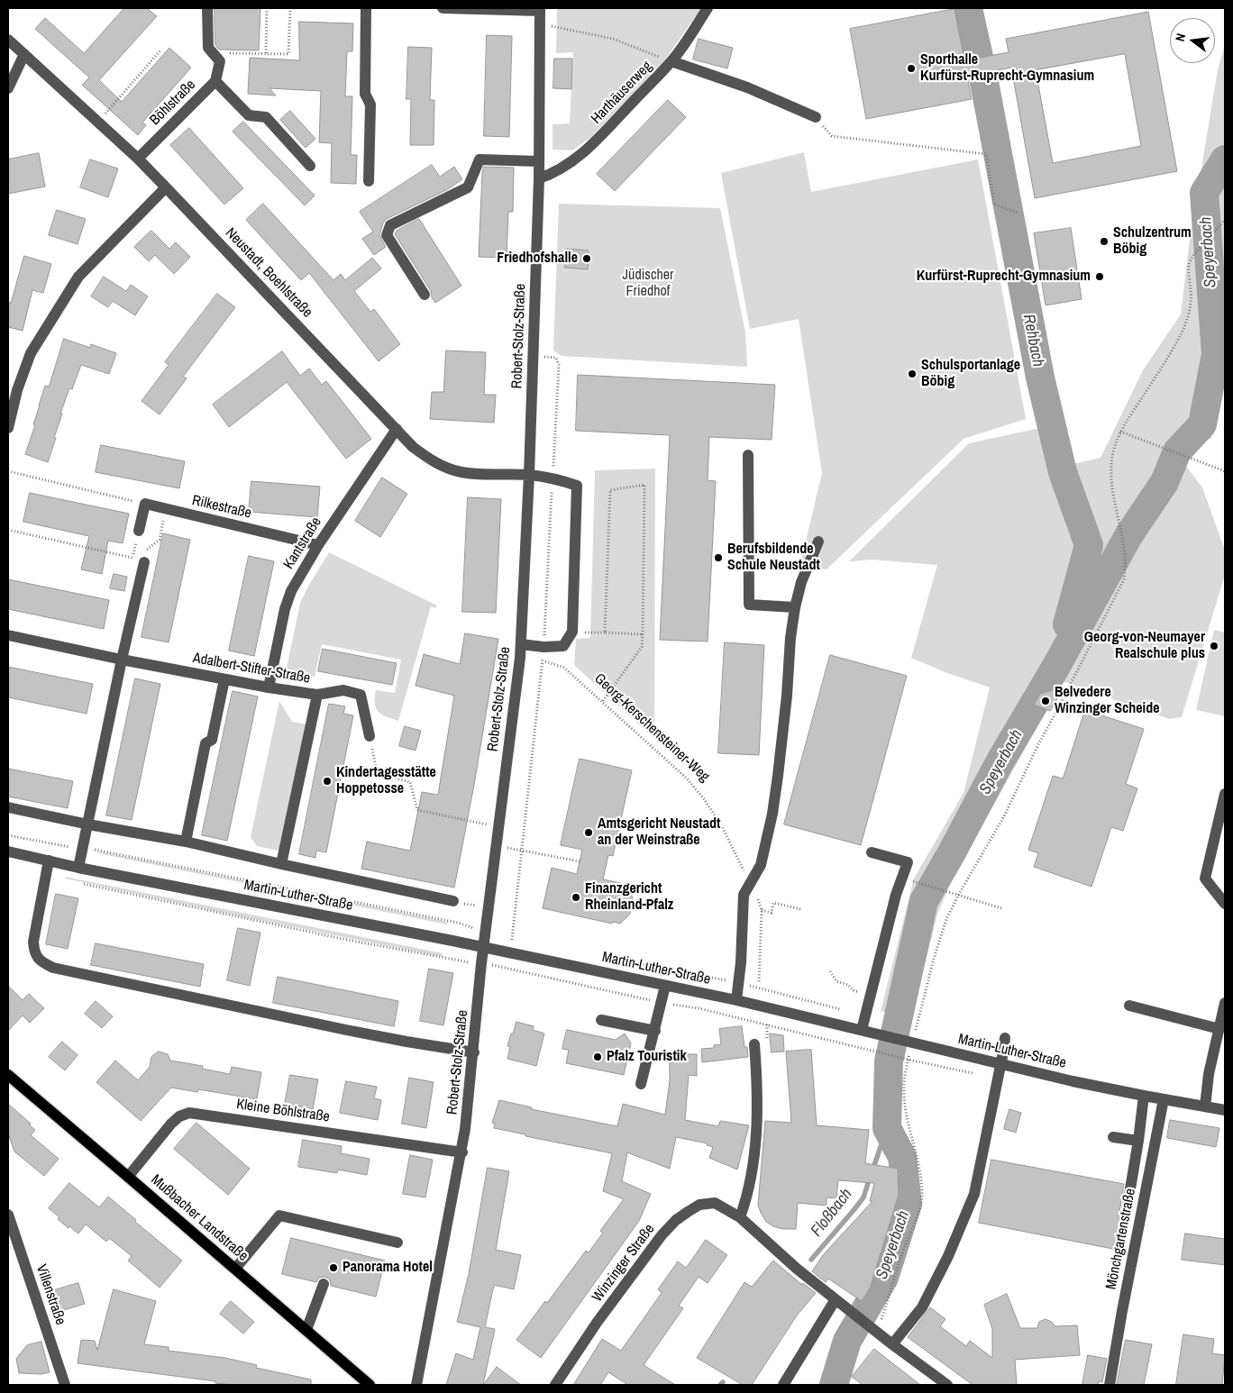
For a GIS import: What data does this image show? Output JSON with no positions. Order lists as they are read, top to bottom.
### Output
{
  "streets": {
    "main road": ["Mußbacher Landstraße"],
    "street": [
      "Harthäuserweg",
      "Böhlstraße",
      "Neustadt, Boehlstraße",
      "Robert-Stolz-Straße",
      "Rilkestraße",
      "Kantstraße",
      "Adalbert-Stifter-Straße",
      "Martin-Luther-Straße",
      "Kleine Böhlstraße",
      "Mönchgartenstraße",
      "Winzinger Straße",
      "Villenstraße"
    ],
    "path": ["Georg-Kerschensteiner-Weg"]
  },
  "crossings": [
    ["Harthäuserweg", "Robert-Stolz-Straße"],
    ["Böhlstraße", "Neustadt, Boehlstraße"],
    ["Neustadt, Boehlstraße", "Robert-Stolz-Straße"],
    ["Neustadt, Boehlstraße", "Kantstraße"],
    ["Robert-Stolz-Straße", "Martin-Luther-Straße"],
    ["Robert-Stolz-Straße", "Kleine Böhlstraße"],
    ["Rilkestraße", "Kantstraße"],
    ["Kantstraße", "Adalbert-Stifter-Straße"],
    ["Adalbert-Stifter-Straße", "Martin-Luther-Straße"],
    ["Martin-Luther-Straße", "Mönchgartenstraße"],
    ["Kleine Böhlstraße", "Mußbacher Landstraße"]
  ],
  "water": ["Speyerbach", "Rehbach", "Floßbach"],
  "parks": ["Jüdischer Friedhof"],
  "places": [
    "Sporthalle Kurfürst-Ruprecht-Gymnasium",
    "Schulzentrum Böbig",
    "Friedhofshalle",
    "Kurfürst-Ruprecht-Gymnasium",
    "Schulsportanlage Böbig",
    "Berufsbildende Schule Neustadt",
    "Georg-von-Neumayer Realschule plus",
    "Belvedere Winzinger Scheide",
    "Kindertagesstätte Hoppetosse",
    "Amtsgericht Neustadt an der Weinstraße",
    "Finanzgericht Rheinland-Pfalz",
    "Pfalz Touristik",
    "Panorama Hotel"
  ],
  "north": "left"
}
